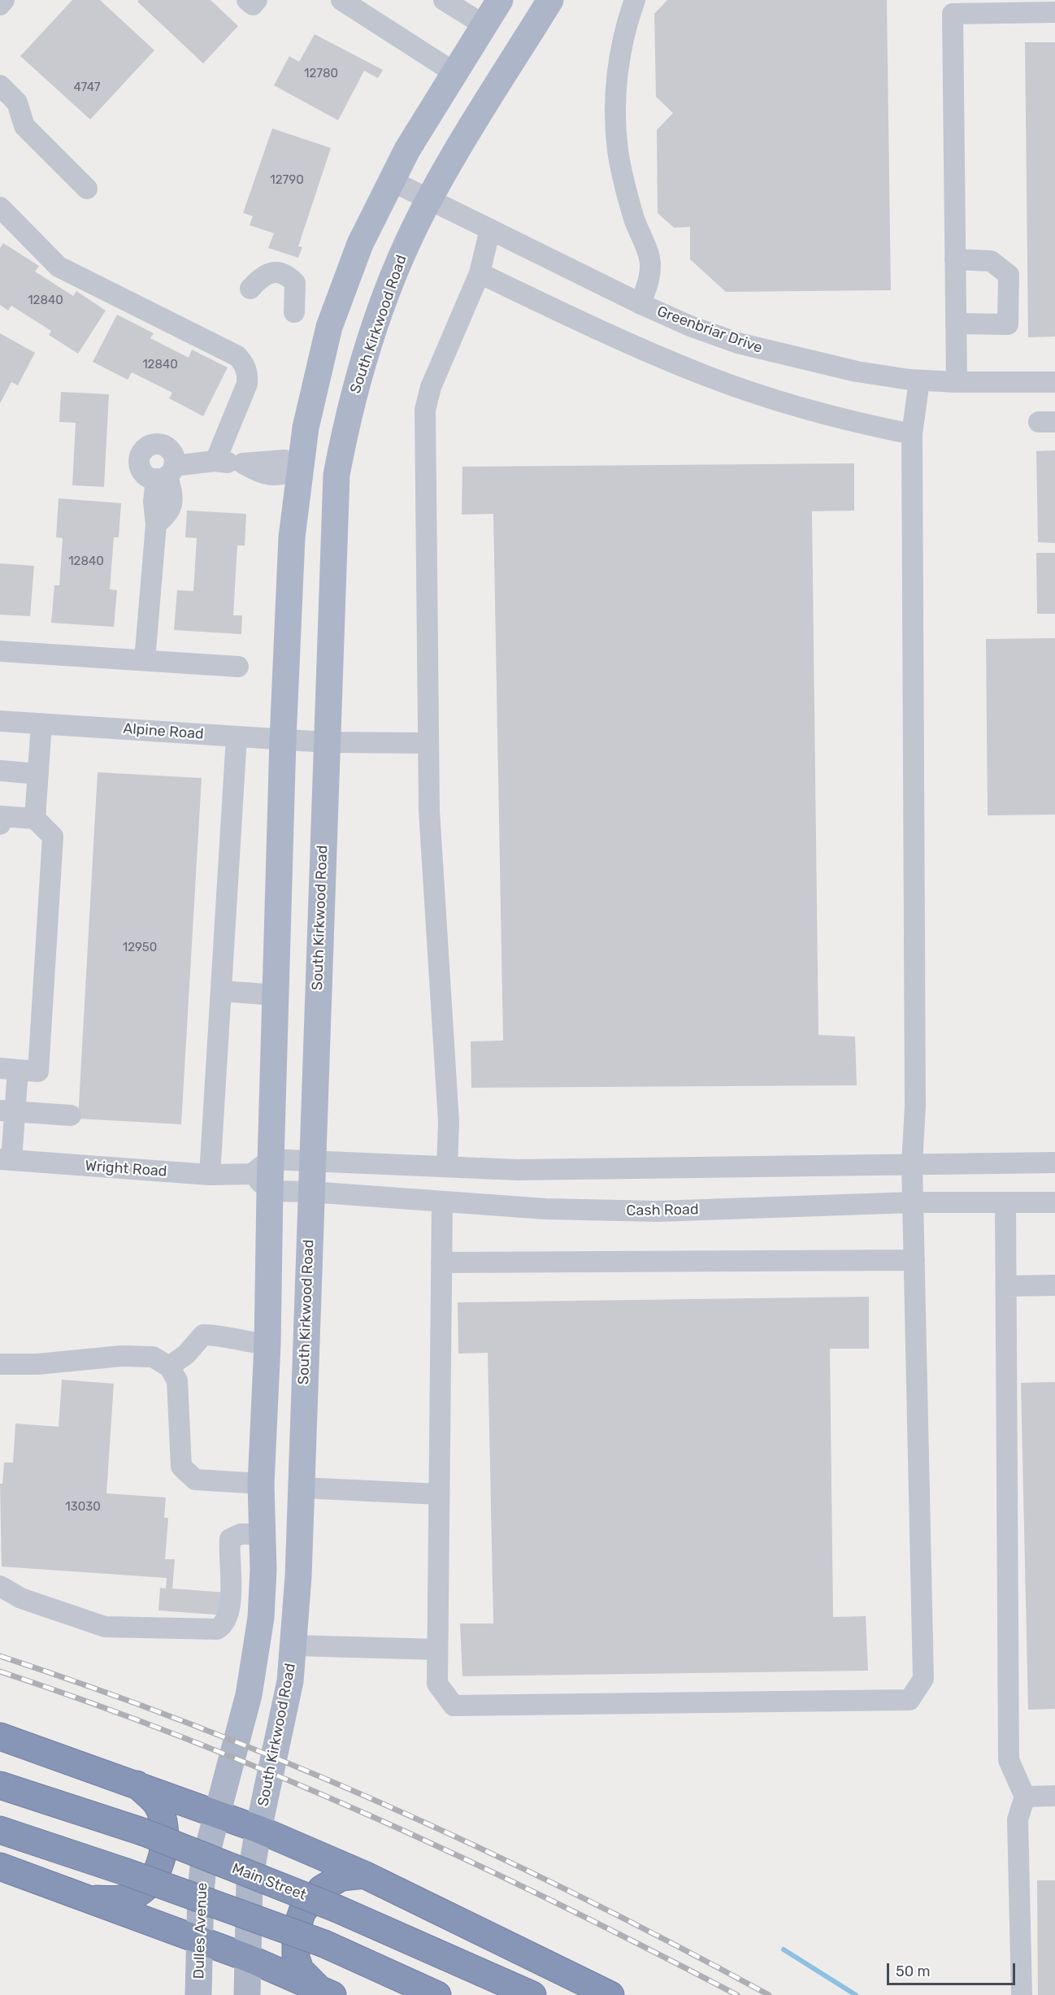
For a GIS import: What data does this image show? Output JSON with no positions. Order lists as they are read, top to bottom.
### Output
{
  "streets": {
    "highway": ["Main Street"],
    "main road": ["South Kirkwood Road", "Dulles Avenue"],
    "street": [
      "Greenbriar Drive",
      "Alpine Road",
      "Wright Road",
      "Cash Road"
    ]
  },
  "crossings": [
    ["South Kirkwood Road", "Greenbriar Drive"],
    ["South Kirkwood Road", "Alpine Road"],
    ["South Kirkwood Road", "Wright Road"],
    ["South Kirkwood Road", "Cash Road"],
    ["Wright Road", "Cash Road"]
  ],
  "house_numbers": [
    "12780",
    "4747",
    "12790",
    "12840",
    "12840",
    "12840",
    "12950",
    "13030"
  ],
  "scale_bar": "50 m"
}
